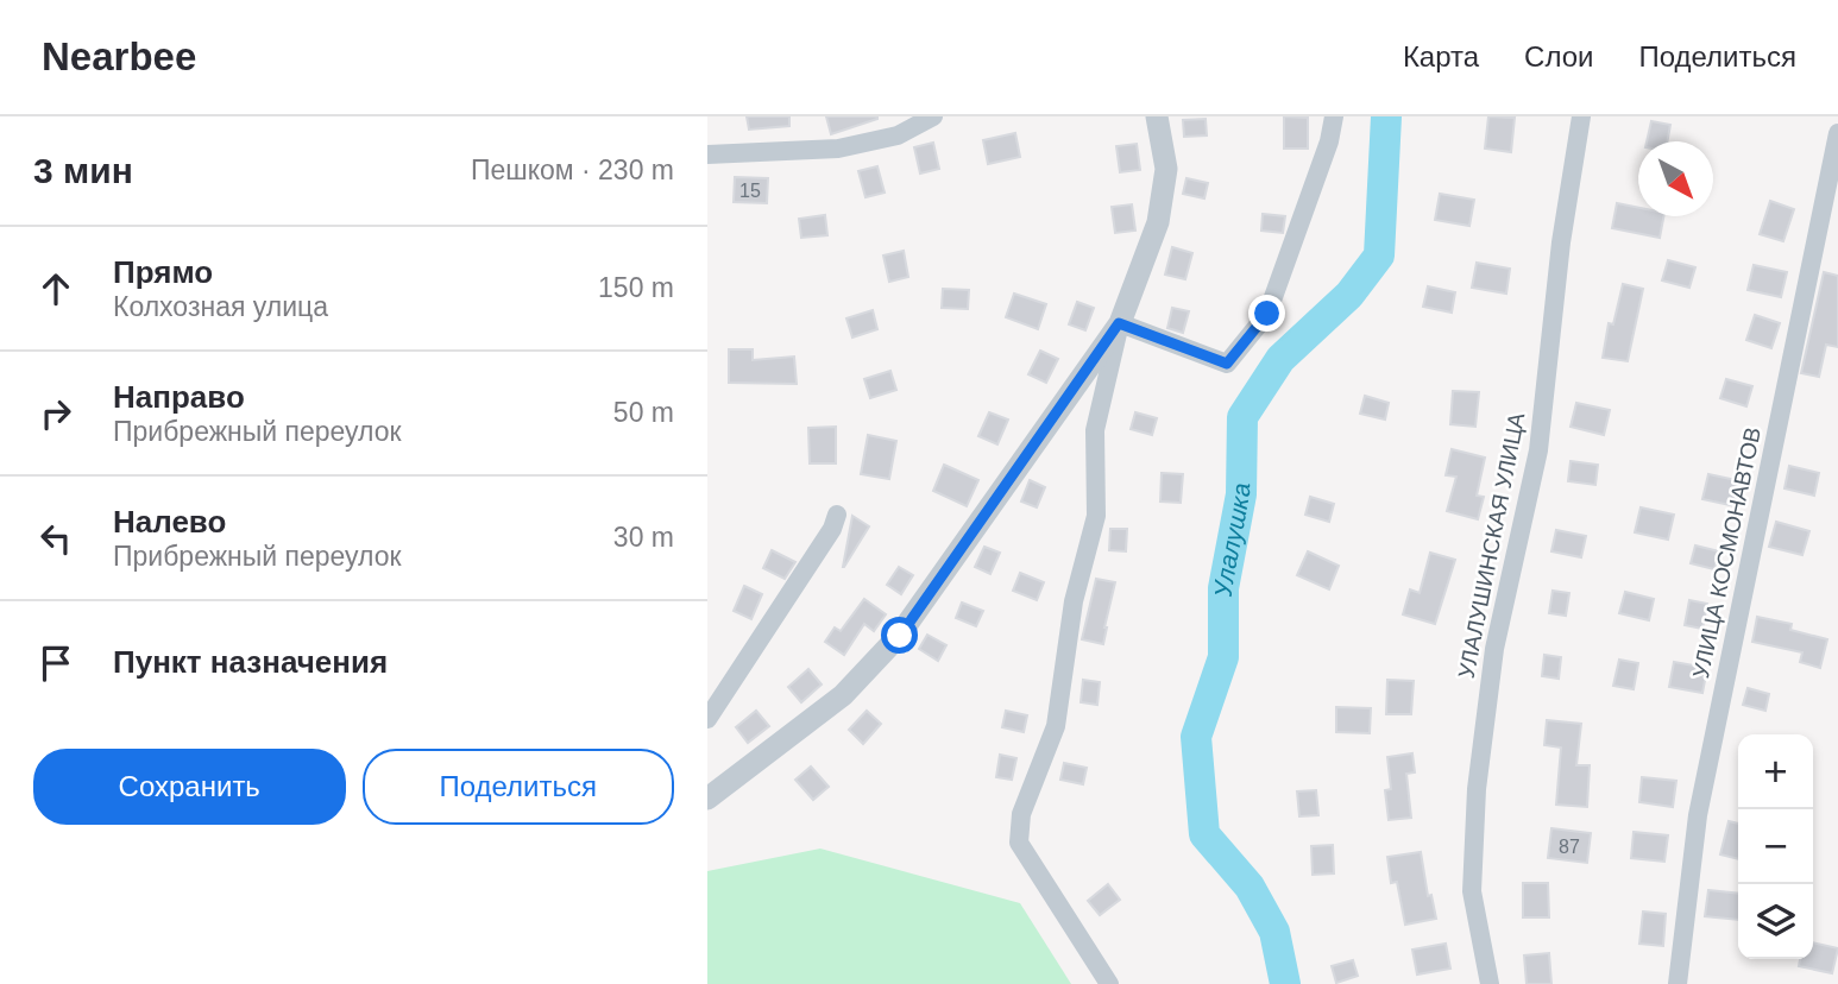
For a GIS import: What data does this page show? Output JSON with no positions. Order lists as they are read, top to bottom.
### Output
{
  "streets": {
    "street": ["УЛАЛУШИНСКАЯ УЛИЦА", "УЛИЦА КОСМОНАВТОВ"]
  },
  "water": ["Улалушка"],
  "house_numbers": ["15", "87"],
  "north": "bottom right",
  "page": {
    "header": "Nearbee",
    "nav": ["Карта", "Слои", "Поделиться"],
    "heading": ["3 мин", "Пешком · 230 m"],
    "list": [
      ["Прямо", "Колхозная улица", "150 m"],
      ["Направо", "Прибрежный переулок", "50 m"],
      ["Налево", "Прибрежный переулок", "30 m"],
      "Пункт назначения"
    ],
    "buttons": ["Сохранить", "Поделиться"],
    "map_buttons": ["+", "−"]
  }
}
